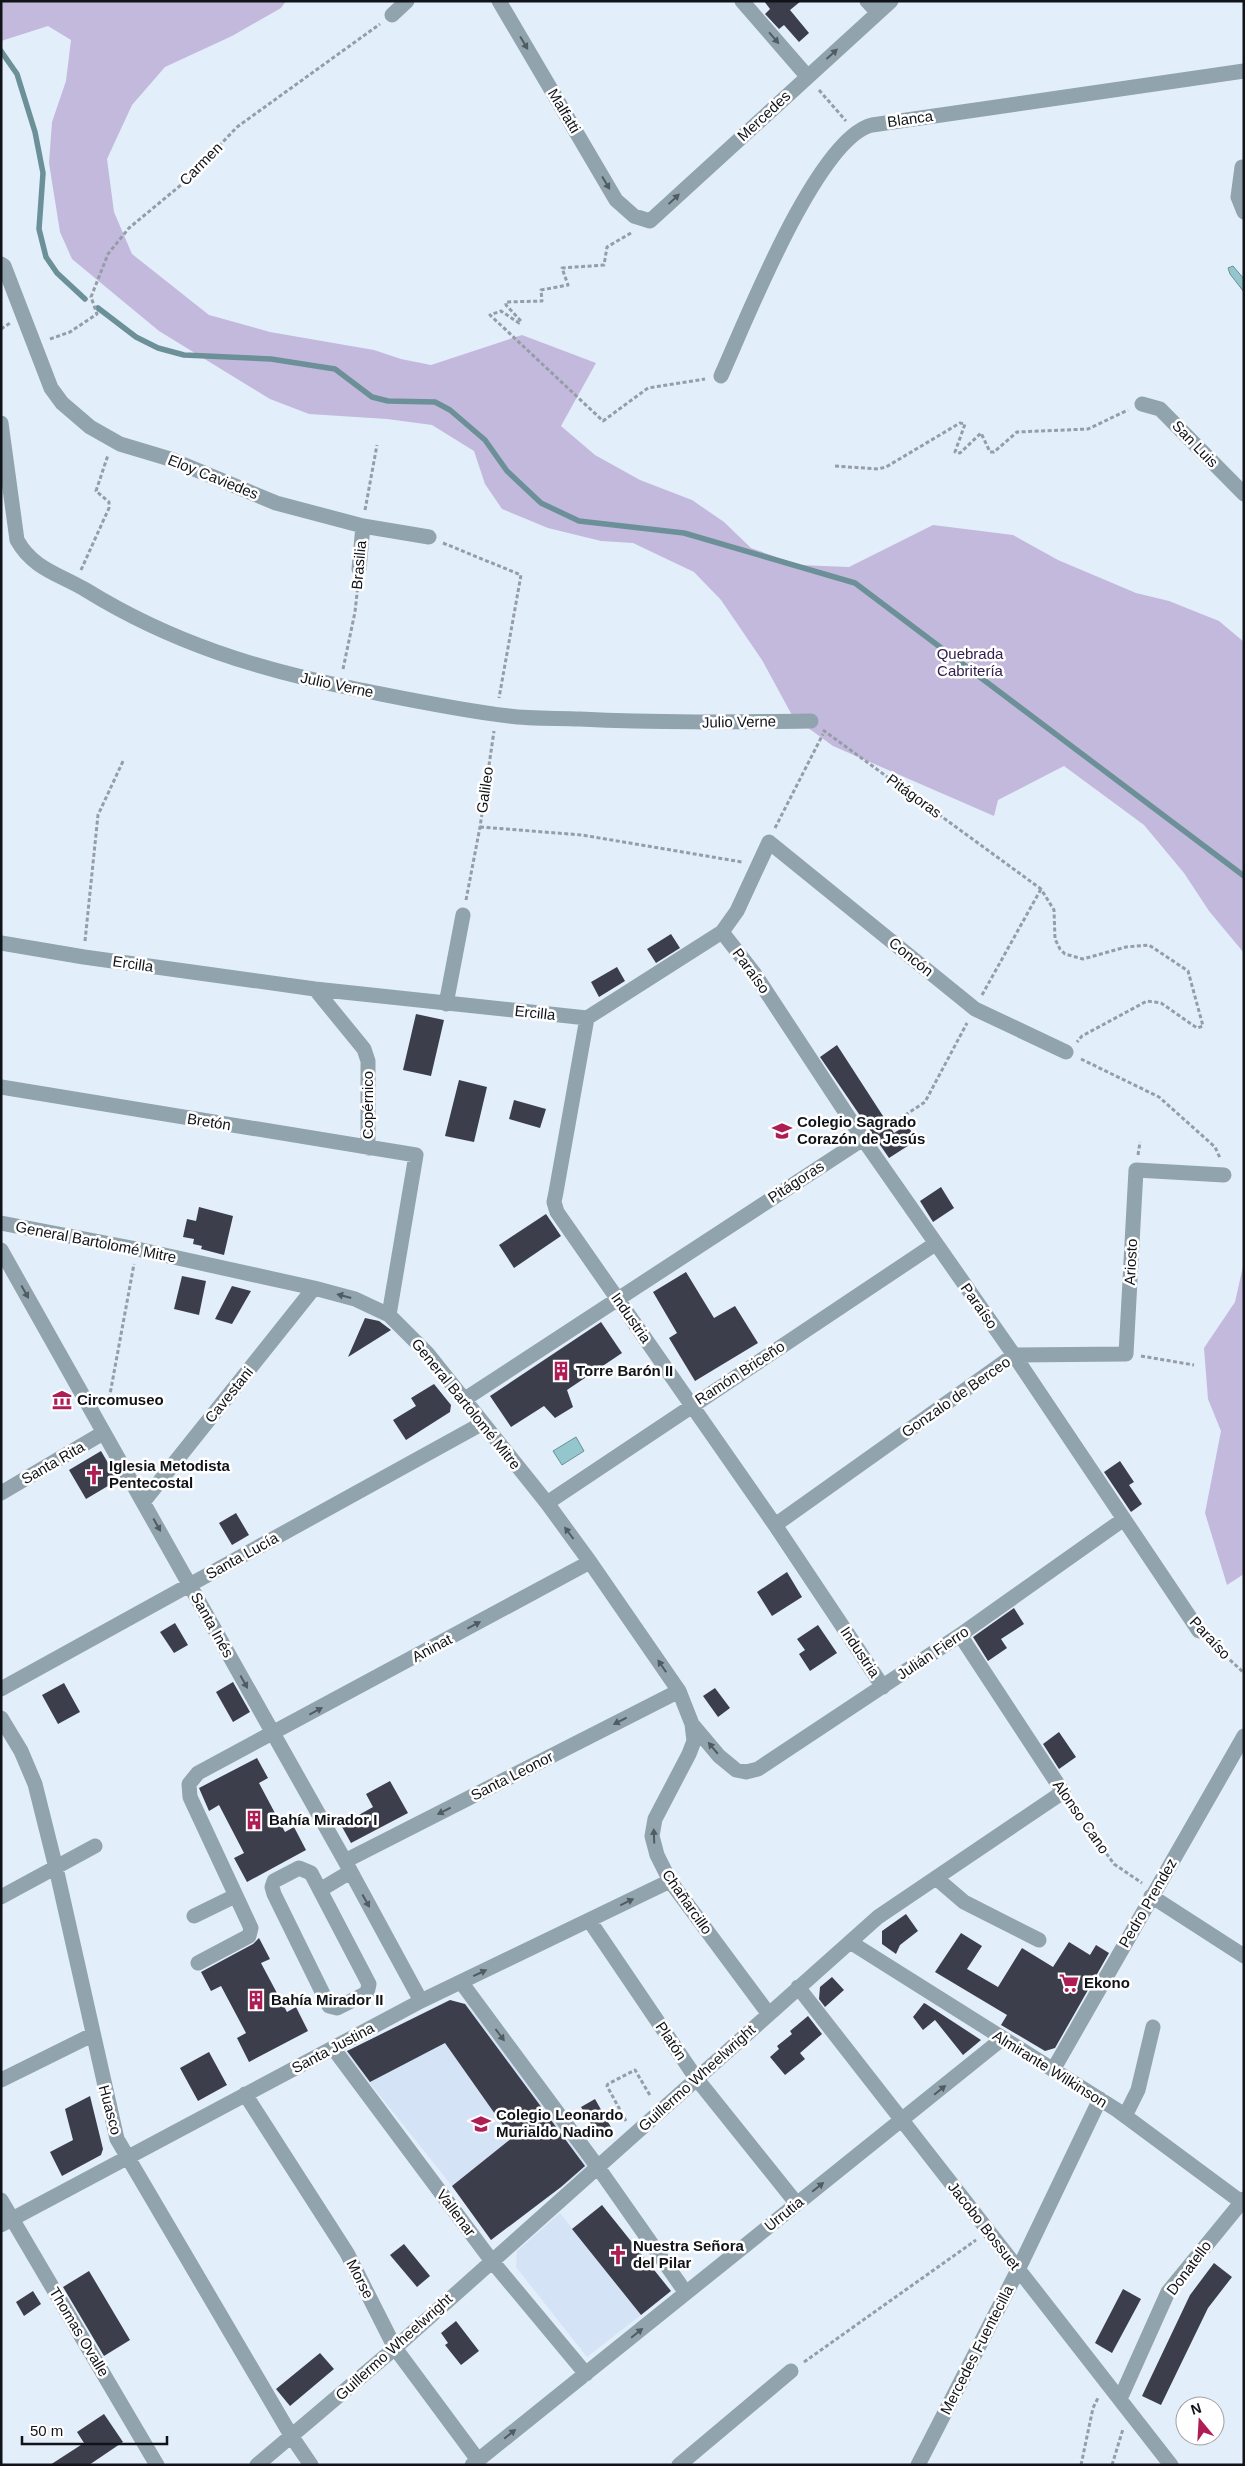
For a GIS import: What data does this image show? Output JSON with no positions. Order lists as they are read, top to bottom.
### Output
{
  "streets": {
    "street": [
      "Malfatti",
      "Mercedes",
      "Blanca",
      "San Luis",
      "Eloy Caviedes",
      "Brasilia",
      "Julio Verne",
      "Pitágoras",
      "Concón",
      "Ercilla",
      "Paraíso",
      "Copérnico",
      "Bretón",
      "General Bartolomé Mitre",
      "Ariosto",
      "Industria",
      "Ramón Briceño",
      "Cavestani",
      "Gonzalo de Berceo",
      "Santa Rita",
      "Santa Lucía",
      "Santa Inés",
      "Aninat",
      "Julián Fierro",
      "Santa Leonor",
      "Alonso Cano",
      "Chañarcillo",
      "Pedro Prendez",
      "Platón",
      "Santa Justina",
      "Almirante Wilkinson",
      "Guillermo Wheelwright",
      "Huasco",
      "Vallenar",
      "Urrutia",
      "Jacobo Bossuet",
      "Donatello",
      "Morse",
      "Thomas Ovalle",
      "Mercedes Fuentecilla"
    ],
    "path": ["Carmen", "Galileo"]
  },
  "crossings": [
    ["Malfatti", "Mercedes"],
    ["Carmen", "Eloy Caviedes"],
    ["Eloy Caviedes", "Brasilia"],
    ["Eloy Caviedes", "Galileo"],
    ["Brasilia", "Julio Verne"],
    ["Julio Verne", "Galileo"],
    ["Julio Verne", "Pitágoras"],
    ["Pitágoras", "Concón"],
    ["Pitágoras", "Paraíso"],
    ["Pitágoras", "General Bartolomé Mitre"],
    ["Pitágoras", "Industria"],
    ["Ercilla", "Copérnico"],
    ["Ercilla", "Industria"],
    ["Paraíso", "Ramón Briceño"],
    ["Paraíso", "Gonzalo de Berceo"],
    ["Paraíso", "Julián Fierro"],
    ["Copérnico", "Bretón"],
    ["Bretón", "General Bartolomé Mitre"],
    ["General Bartolomé Mitre", "Ramón Briceño"],
    ["General Bartolomé Mitre", "Cavestani"],
    ["General Bartolomé Mitre", "Santa Lucía"],
    ["General Bartolomé Mitre", "Aninat"],
    ["General Bartolomé Mitre", "Julián Fierro"],
    ["General Bartolomé Mitre", "Santa Leonor"],
    ["General Bartolomé Mitre", "Chañarcillo"],
    ["Ariosto", "Gonzalo de Berceo"],
    ["Industria", "Ramón Briceño"],
    ["Industria", "Gonzalo de Berceo"],
    ["Industria", "Julián Fierro"],
    ["Cavestani", "Santa Inés"],
    ["Santa Rita", "Santa Inés"],
    ["Santa Lucía", "Santa Inés"],
    ["Santa Inés", "Aninat"],
    ["Santa Inés", "Santa Leonor"],
    ["Santa Inés", "Santa Justina"],
    ["Julián Fierro", "Alonso Cano"],
    ["Alonso Cano", "Pedro Prendez"],
    ["Alonso Cano", "Guillermo Wheelwright"],
    ["Chañarcillo", "Santa Justina"],
    ["Chañarcillo", "Guillermo Wheelwright"],
    ["Pedro Prendez", "Almirante Wilkinson"],
    ["Platón", "Santa Justina"],
    ["Platón", "Guillermo Wheelwright"],
    ["Platón", "Urrutia"],
    ["Santa Justina", "Huasco"],
    ["Santa Justina", "Vallenar"],
    ["Santa Justina", "Morse"],
    ["Santa Justina", "Thomas Ovalle"],
    ["Almirante Wilkinson", "Guillermo Wheelwright"],
    ["Almirante Wilkinson", "Urrutia"],
    ["Almirante Wilkinson", "Donatello"],
    ["Almirante Wilkinson", "Mercedes Fuentecilla"],
    ["Guillermo Wheelwright", "Huasco"],
    ["Guillermo Wheelwright", "Vallenar"],
    ["Guillermo Wheelwright", "Jacobo Bossuet"],
    ["Guillermo Wheelwright", "Morse"],
    ["Vallenar", "Urrutia"],
    ["Urrutia", "Jacobo Bossuet"],
    ["Urrutia", "Morse"],
    ["Jacobo Bossuet", "Donatello"],
    ["Jacobo Bossuet", "Mercedes Fuentecilla"]
  ],
  "one_way": [
    "Malfatti",
    "Mercedes",
    "General Bartolomé Mitre",
    "Santa Inés",
    "Aninat",
    "Santa Leonor",
    "Chañarcillo",
    "Urrutia"
  ],
  "parks": ["Quebrada Cabritería"],
  "places": {
    "school or university": ["Colegio Sagrado Corazón de Jesús", "Colegio Leonardo Murialdo Nadino"],
    "building": ["Torre Barón II", "Bahía Mirador I", "Bahía Mirador II"],
    "museum": ["Circomuseo"],
    "church": ["Iglesia Metodista Pentecostal", "Nuestra Señora del Pilar"],
    "supermarket": ["Ekono"]
  },
  "scale_bar": "50 m",
  "north": "top"
}
